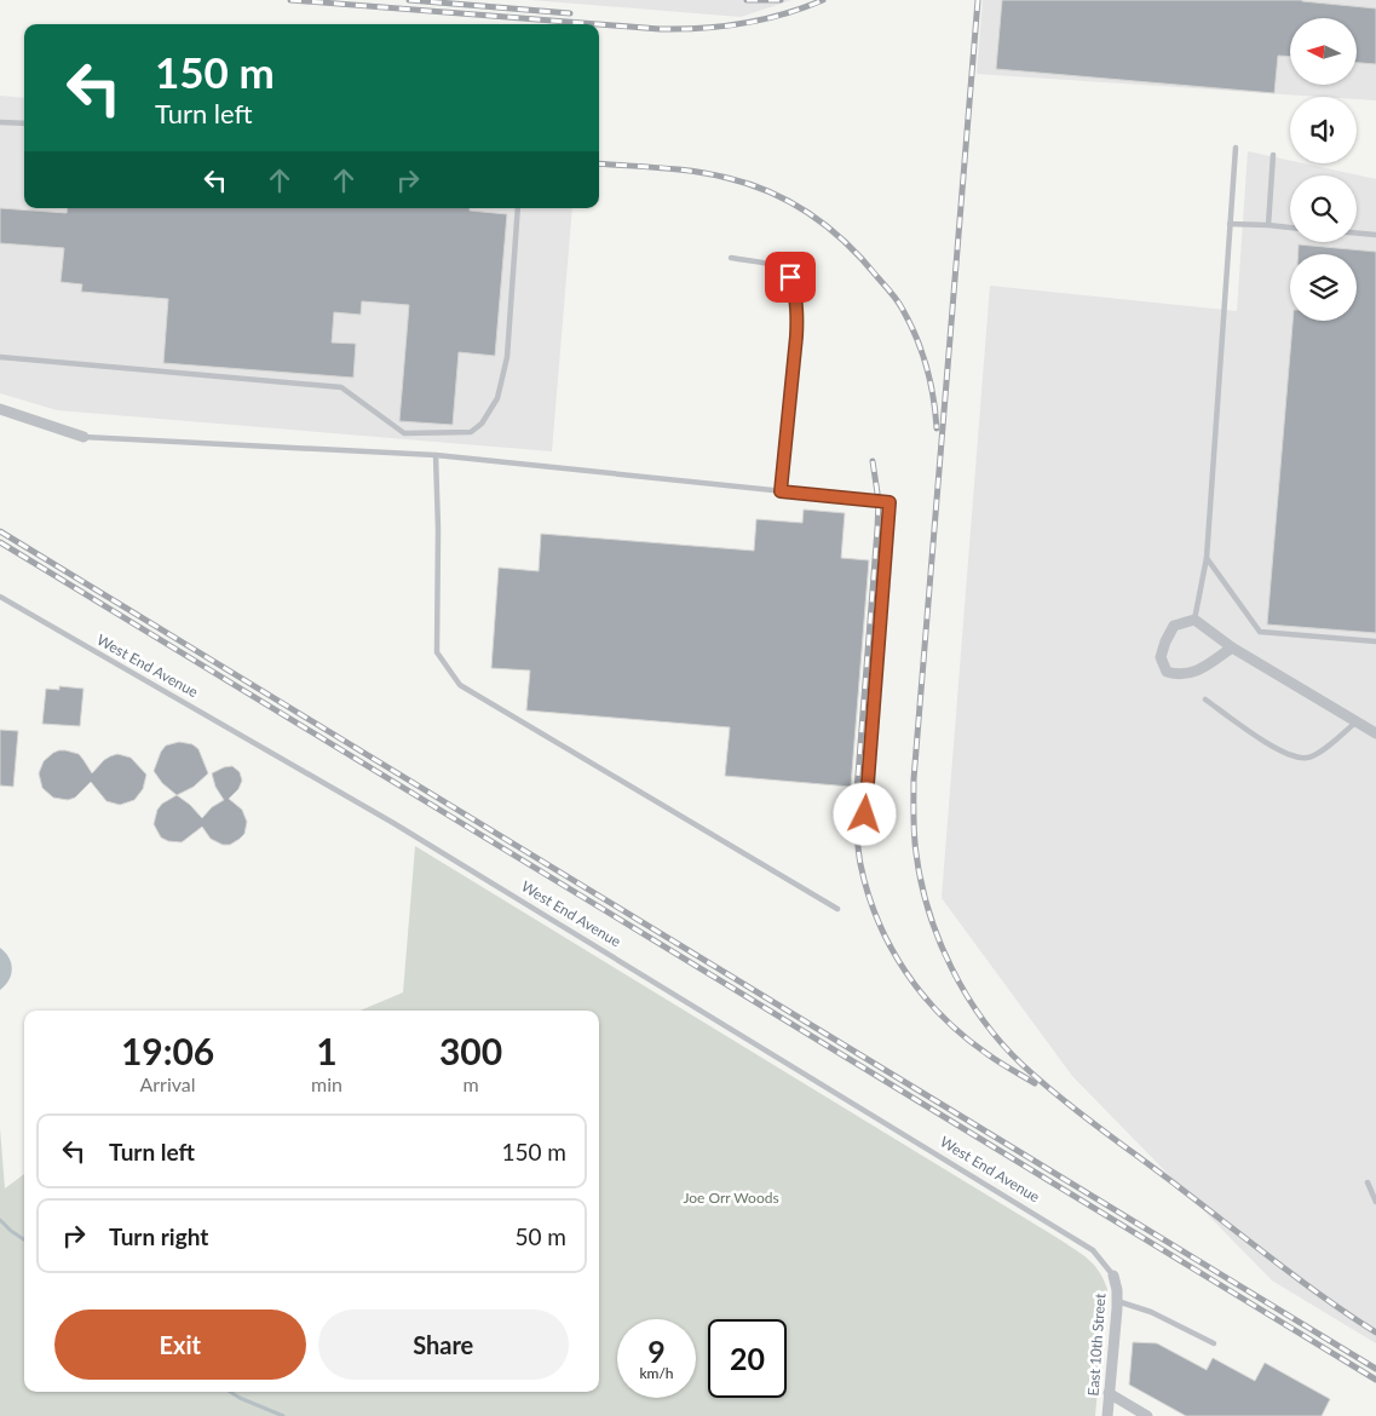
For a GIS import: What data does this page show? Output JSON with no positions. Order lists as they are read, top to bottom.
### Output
{
  "streets": {
    "street": ["East 10th Street"],
    "lane": ["West End Avenue"]
  },
  "crossings": [
    ["West End Avenue", "East 10th Street"]
  ],
  "parks": ["Joe Orr Woods"],
  "north": "left",
  "page": {
    "turn": ["150 m", "Turn left"],
    "eta": [
      "19:06",
      "Arrival",
      "1",
      "min",
      "300",
      "m"
    ],
    "list": [
      {
        "name": "Turn left",
        "value": "150 m"
      },
      {
        "name": "Turn right",
        "value": "50 m"
      }
    ],
    "buttons": ["Exit", "Share"],
    "speed": "9 km/h",
    "limit": "20"
  }
}
